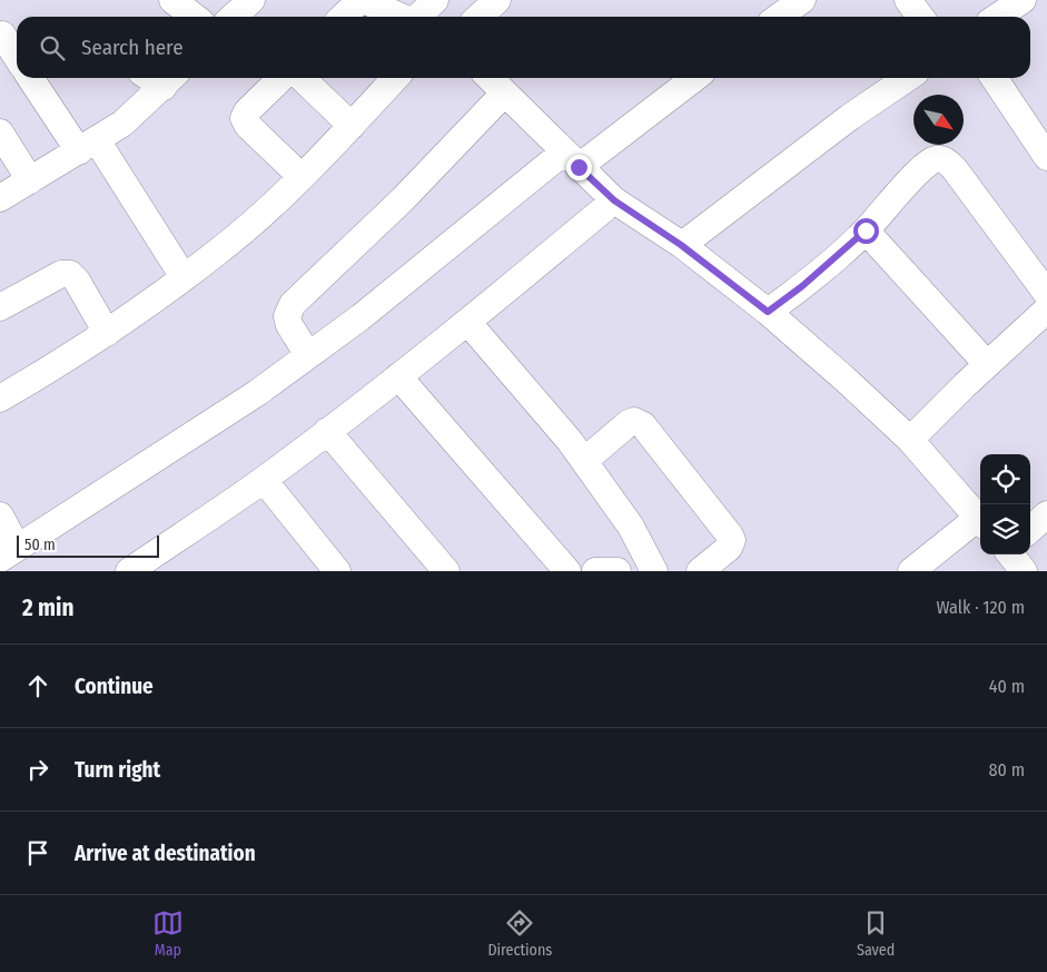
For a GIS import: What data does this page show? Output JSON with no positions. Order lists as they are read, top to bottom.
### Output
{
  "scale_bar": "50 m",
  "north": "bottom right",
  "page": {
    "search": "Search here",
    "scale": "50 m",
    "heading": ["2 min", "Walk · 120 m"],
    "list": [
      ["Continue", "40 m"],
      ["Turn right", "80 m"],
      "Arrive at destination"
    ],
    "nav": ["Map", "Directions", "Saved"]
  }
}
